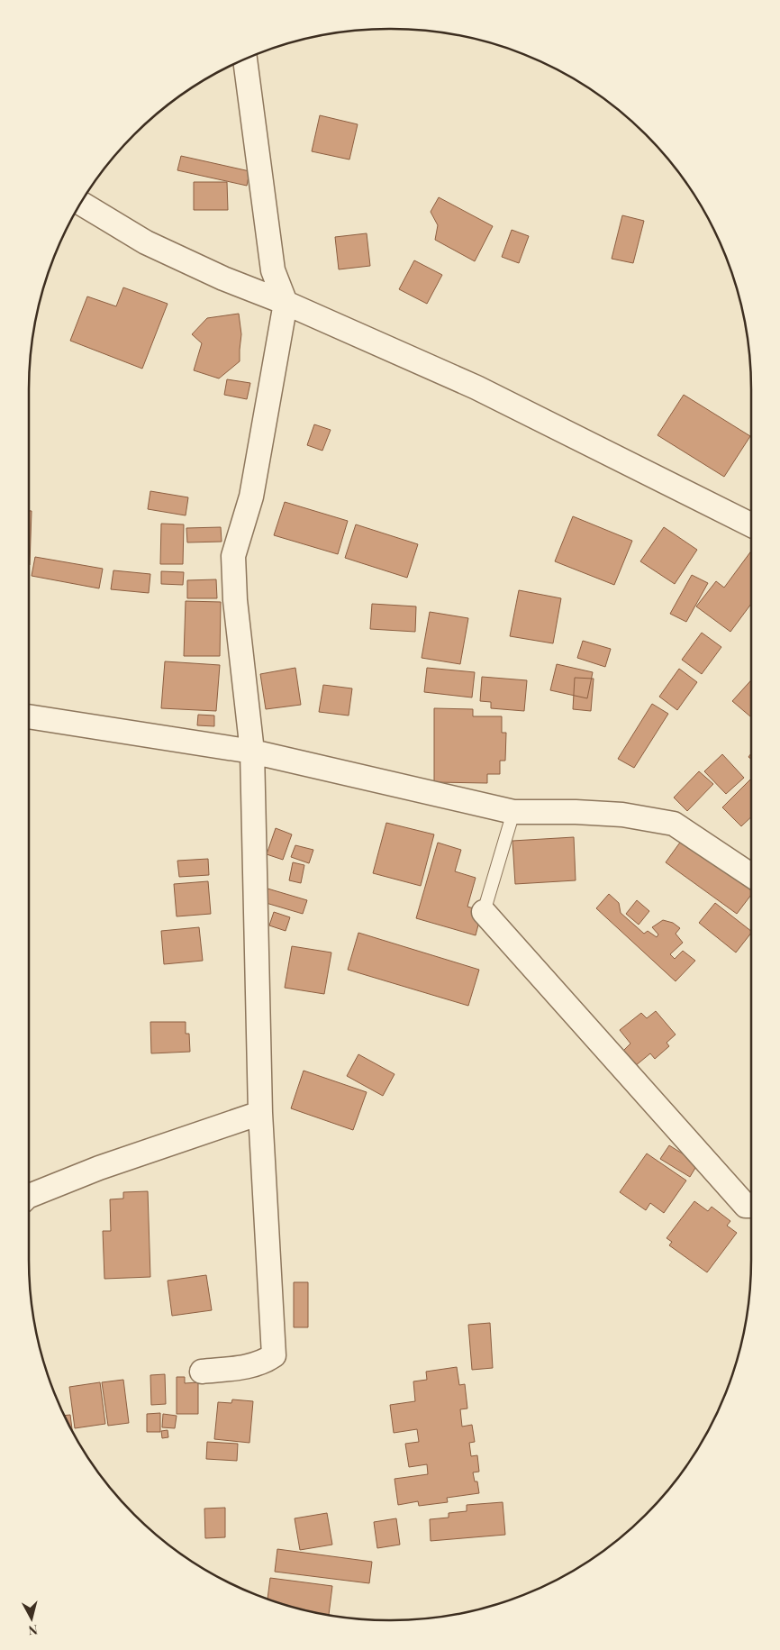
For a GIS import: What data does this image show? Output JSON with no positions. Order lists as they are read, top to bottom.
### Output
{
  "north": "bottom"
}
